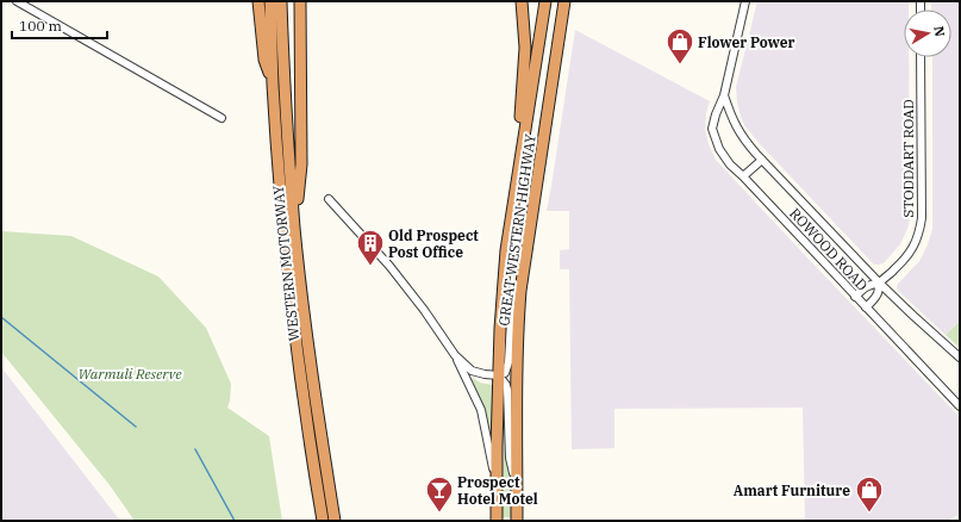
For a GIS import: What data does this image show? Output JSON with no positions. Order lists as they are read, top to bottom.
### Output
{
  "streets": {
    "highway": ["GREAT WESTERN HIGHWAY", "WESTERN MOTORWAY"],
    "street": ["STODDART ROAD", "ROWOOD ROAD"]
  },
  "crossings": [
    ["STODDART ROAD", "ROWOOD ROAD"]
  ],
  "parks": ["Warmuli Reserve"],
  "places": {
    "shop": ["Flower Power", "Amart Furniture"],
    "building": ["Old Prospect Post Office"],
    "bar": ["Prospect Hotel Motel"]
  },
  "scale_bar": "100 m",
  "north": "right"
}
